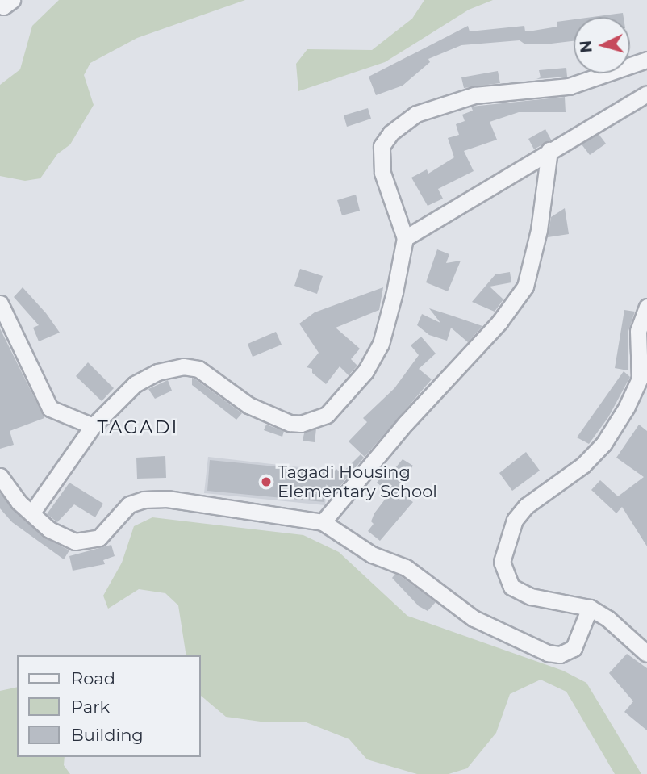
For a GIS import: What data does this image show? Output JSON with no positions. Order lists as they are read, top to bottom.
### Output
{
  "districts": ["TAGADI"],
  "places": ["Tagadi Housing Elementary School"],
  "legend": ["Road", "Park", "Building"],
  "north": "left"
}
